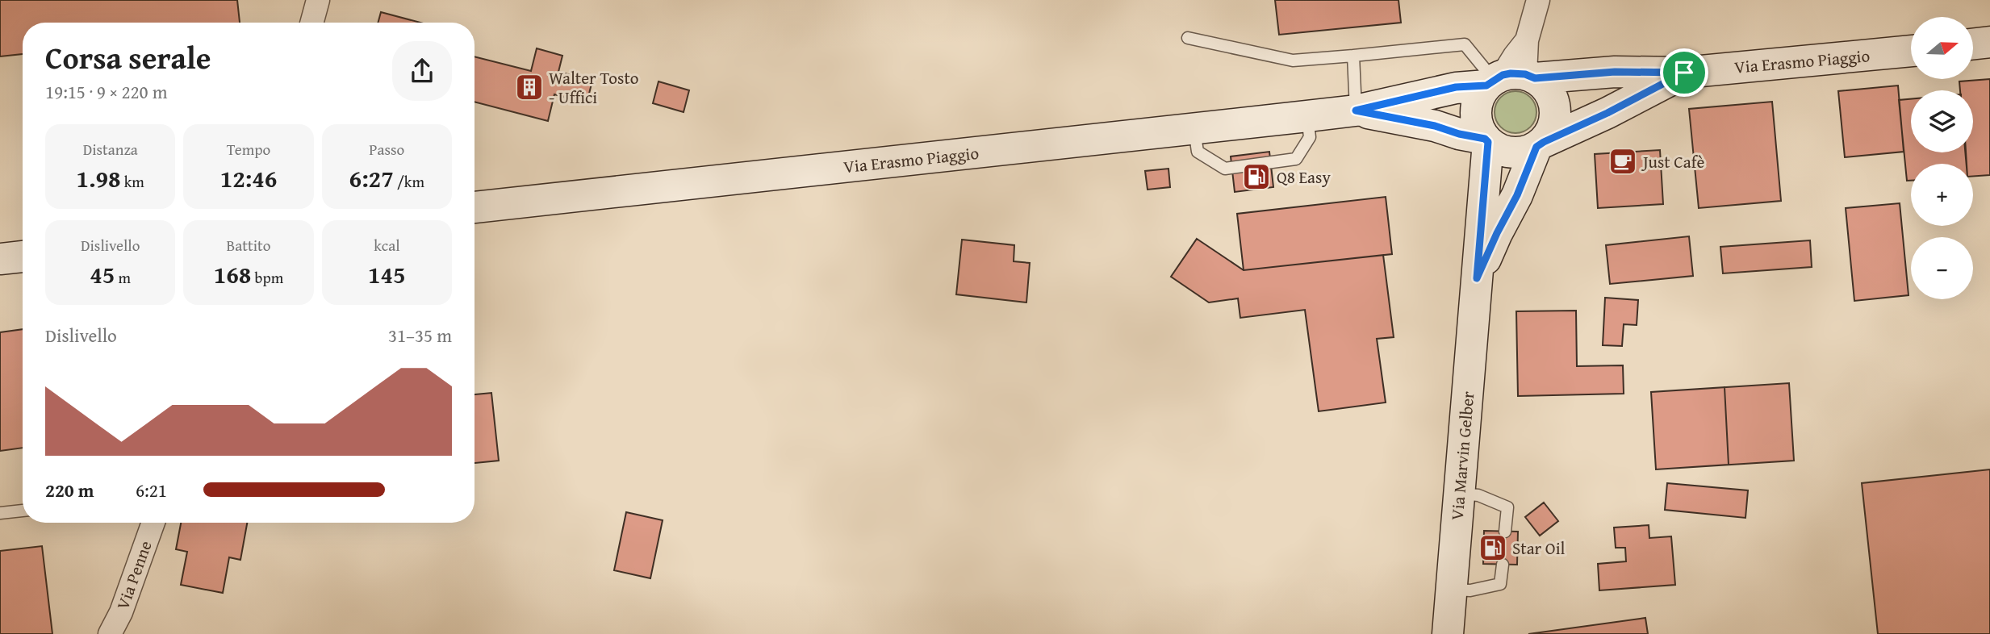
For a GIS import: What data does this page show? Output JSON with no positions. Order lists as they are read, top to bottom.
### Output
{
  "streets": {
    "street": ["Via Erasmo Piaggio", "Via Marvin Gelber", "Via Penne"]
  },
  "crossings": [
    ["Via Erasmo Piaggio", "Via Marvin Gelber"]
  ],
  "places": {
    "building": ["Walter Tosto - Uffici"],
    "cafe": ["Just Cafè"],
    "fuel station": ["Q8 Easy", "Star Oil"]
  },
  "north": "right",
  "page": {
    "map_buttons": ["+", "−"],
    "heading": ["Corsa serale", "19:15 · 9 × 220 m"],
    "stats": [
      ["Distanza", "1.98 km"],
      ["Tempo", "12:46"],
      ["Passo", "6:27 /km"],
      ["Dislivello", "45 m"],
      ["Battito", "168 bpm"],
      ["kcal", "145"]
    ],
    "chart": ["Dislivello", "31–35 m"],
    "list": [
      {
        "name": "220 m",
        "note": "6:21"
      }
    ]
  }
}
